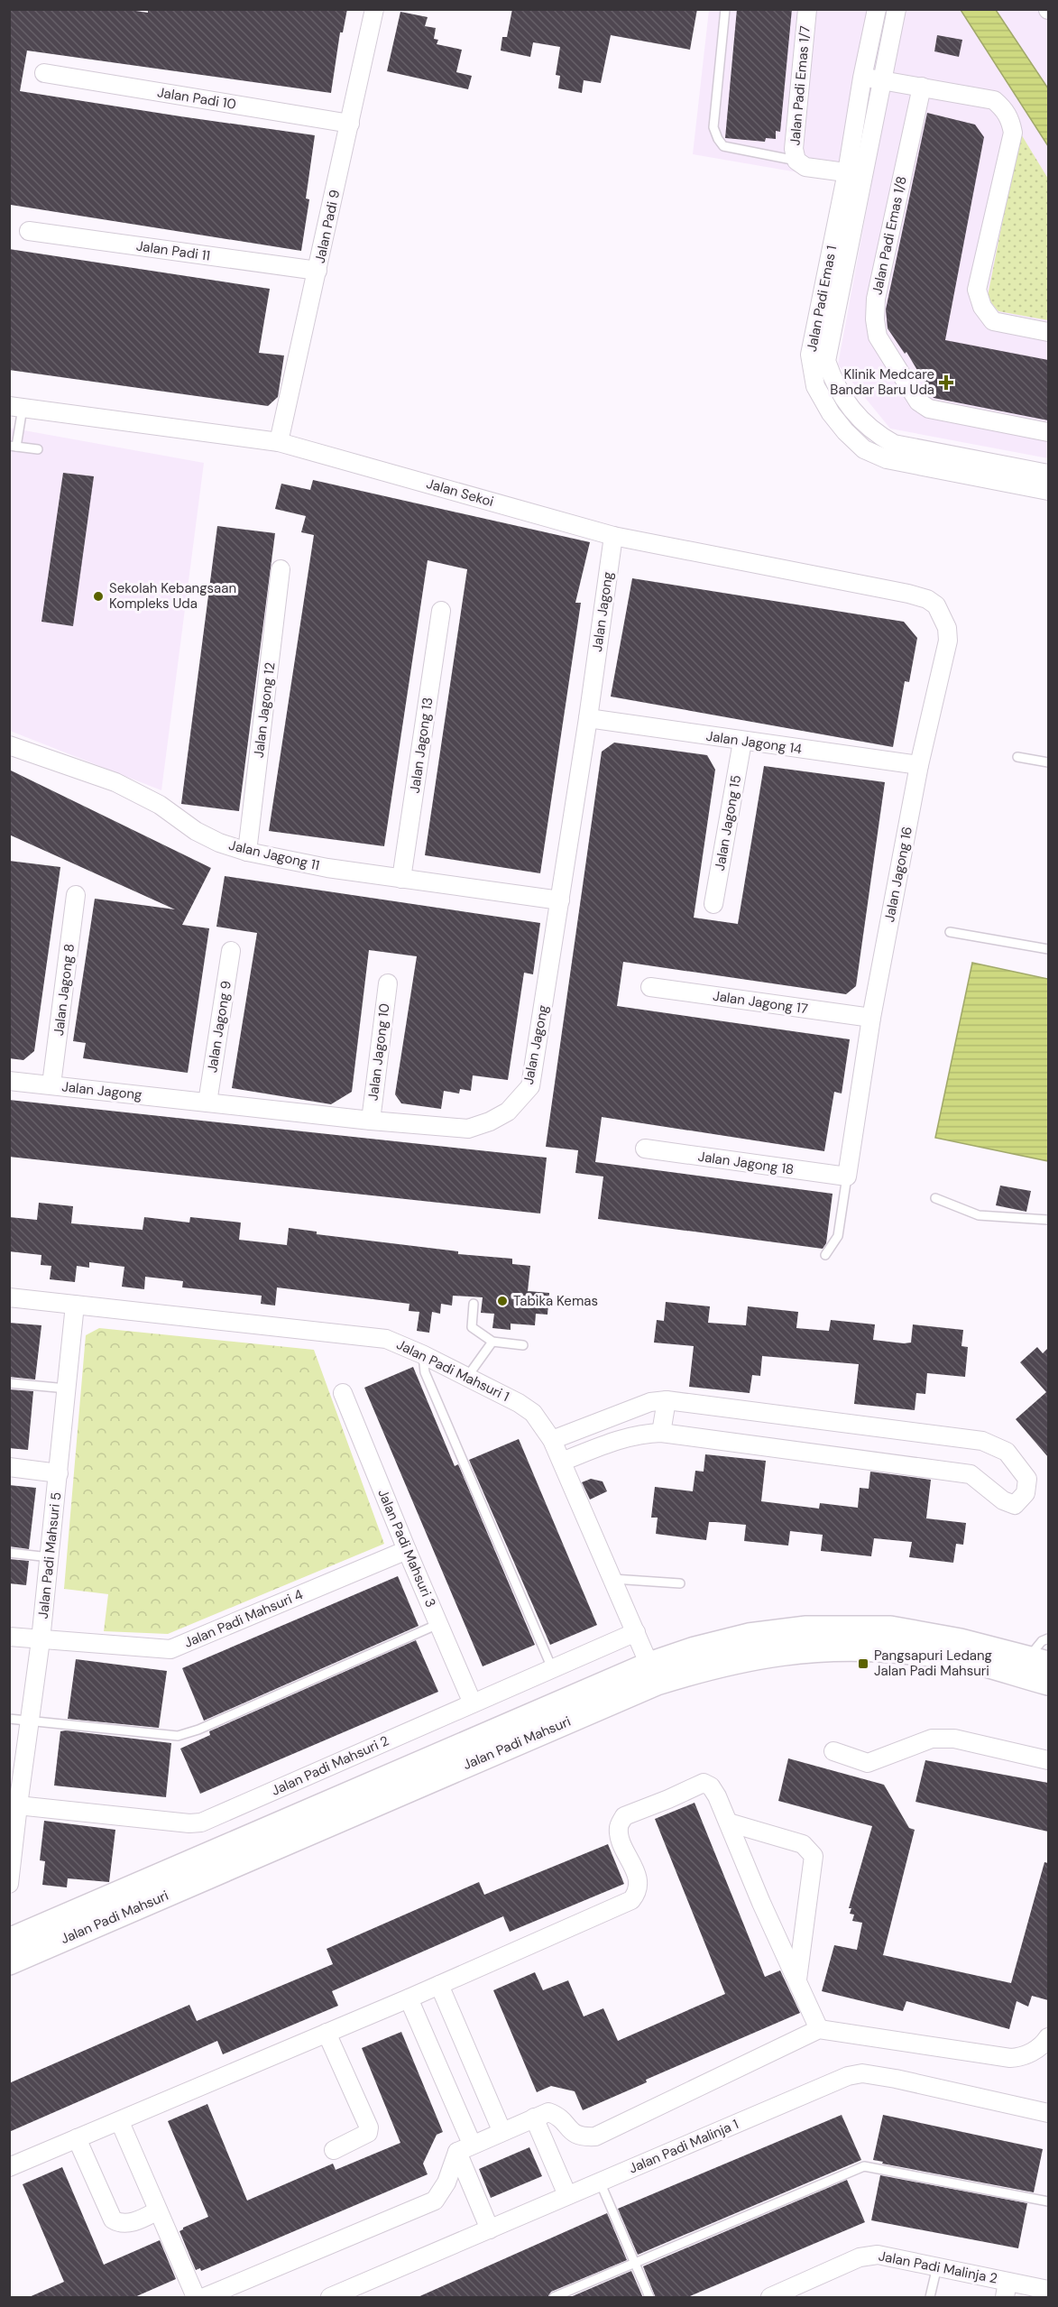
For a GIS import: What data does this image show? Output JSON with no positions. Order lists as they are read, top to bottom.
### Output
{
  "streets": {
    "main road": ["Jalan Padi Mahsuri"],
    "street": [
      "Jalan Padi Emas 1/7",
      "Jalan Padi 10",
      "Jalan Padi 9",
      "Jalan Padi Emas 1/8",
      "Jalan Padi 11",
      "Jalan Padi Emas 1",
      "Jalan Sekoi",
      "Jalan Jagong",
      "Jalan Jagong 12",
      "Jalan Jagong 14",
      "Jalan Jagong 13",
      "Jalan Jagong 15",
      "Jalan Jagong 11",
      "Jalan Jagong 16",
      "Jalan Jagong 8",
      "Jalan Jagong 17",
      "Jalan Jagong 9",
      "Jalan Jagong 10",
      "Jalan Jagong 18",
      "Jalan Padi Mahsuri 1",
      "Jalan Padi Mahsuri 3",
      "Jalan Padi Mahsuri 5",
      "Jalan Padi Mahsuri 4",
      "Jalan Padi Mahsuri 2",
      "Jalan Padi Malinja 1",
      "Jalan Padi Malinja 2"
    ]
  },
  "crossings": [
    ["Jalan Padi 10", "Jalan Padi 9"],
    ["Jalan Padi 9", "Jalan Padi 11"],
    ["Jalan Padi 9", "Jalan Sekoi"],
    ["Jalan Sekoi", "Jalan Jagong"],
    ["Jalan Sekoi", "Jalan Jagong 16"],
    ["Jalan Jagong", "Jalan Jagong 14"],
    ["Jalan Jagong", "Jalan Jagong 11"],
    ["Jalan Jagong", "Jalan Jagong 8"],
    ["Jalan Jagong", "Jalan Jagong 9"],
    ["Jalan Jagong", "Jalan Jagong 10"],
    ["Jalan Jagong 12", "Jalan Jagong 11"],
    ["Jalan Jagong 14", "Jalan Jagong 15"],
    ["Jalan Jagong 14", "Jalan Jagong 16"],
    ["Jalan Jagong 13", "Jalan Jagong 11"],
    ["Jalan Jagong 16", "Jalan Jagong 17"],
    ["Jalan Jagong 16", "Jalan Jagong 18"],
    ["Jalan Padi Mahsuri 1", "Jalan Padi Mahsuri 5"],
    ["Jalan Padi Mahsuri 1", "Jalan Padi Mahsuri"],
    ["Jalan Padi Mahsuri 1", "Jalan Padi Mahsuri 2"],
    ["Jalan Padi Mahsuri 3", "Jalan Padi Mahsuri 4"],
    ["Jalan Padi Mahsuri 3", "Jalan Padi Mahsuri 2"],
    ["Jalan Padi Mahsuri 5", "Jalan Padi Mahsuri 4"],
    ["Jalan Padi Mahsuri 5", "Jalan Padi Mahsuri 2"]
  ],
  "places": {
    "health": ["Klinik Medcare Bandar Baru Uda"],
    "other": ["Sekolah Kebangsaan Kompleks Uda", "Tabika Kemas"],
    "transit": ["Pangsapuri Ledang Jalan Padi Mahsuri"]
  }
}
